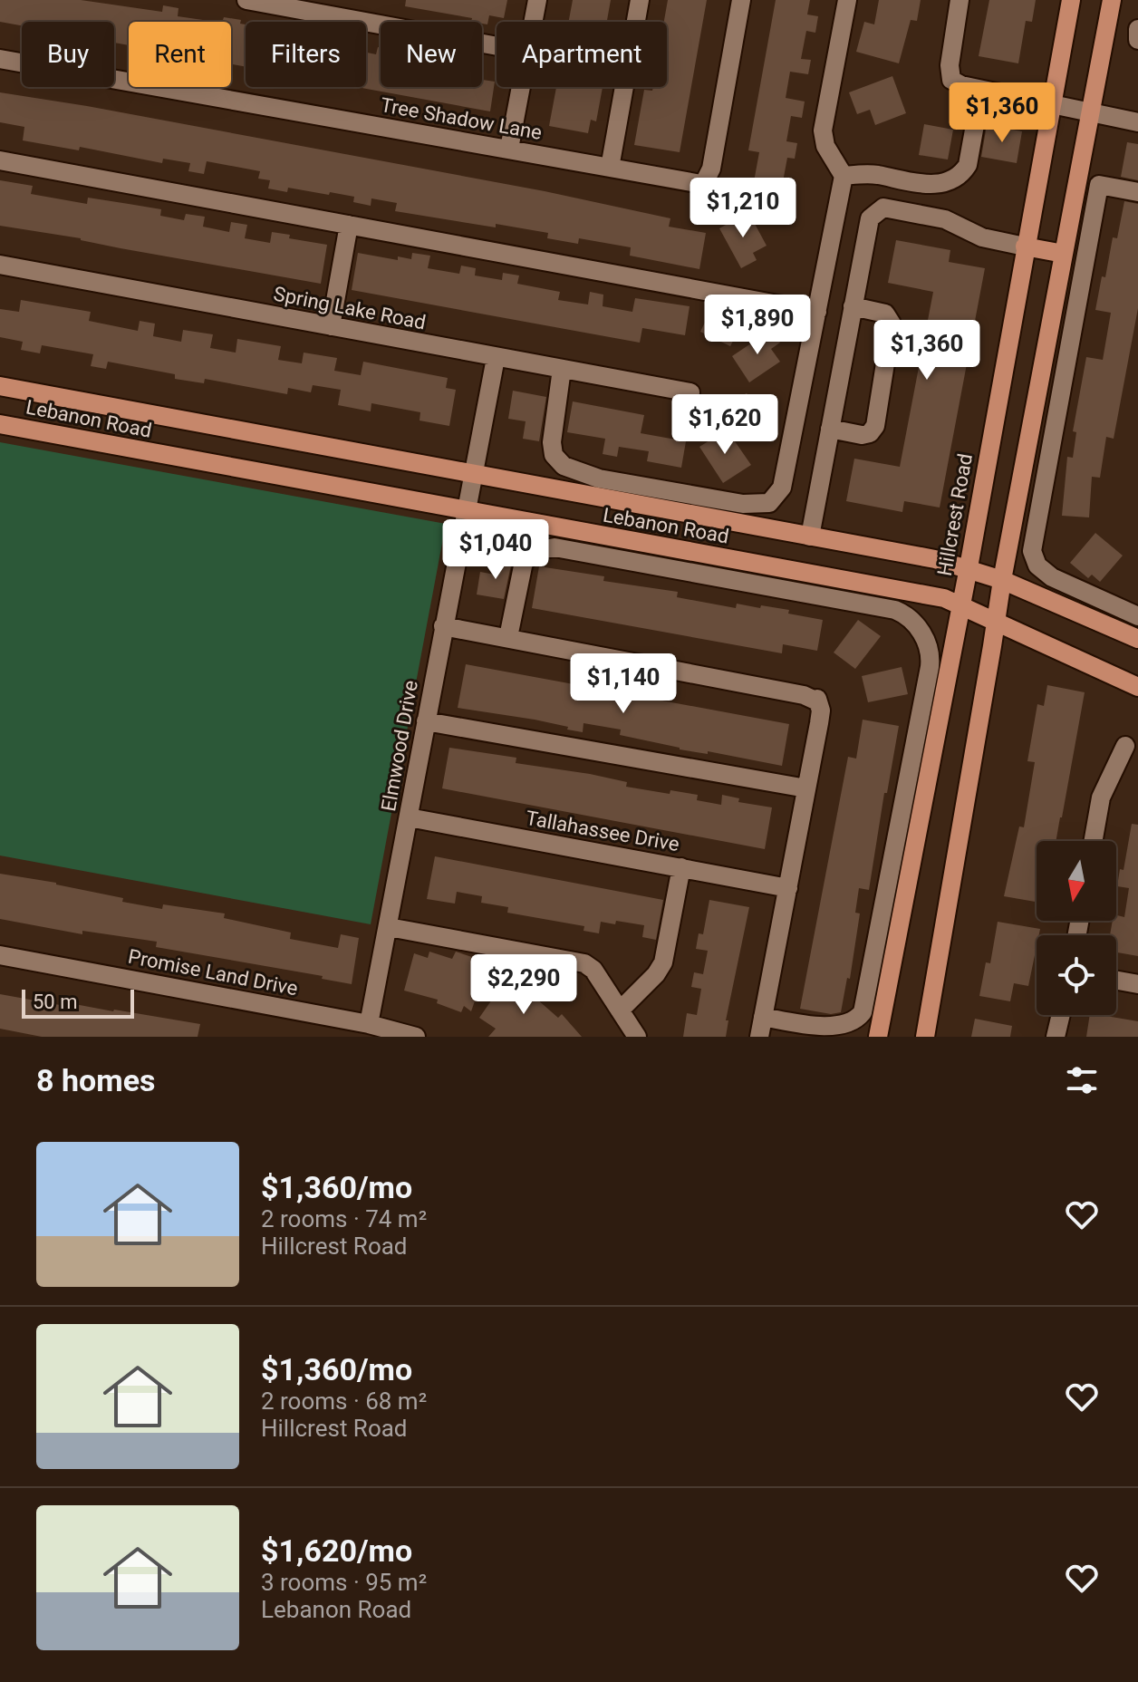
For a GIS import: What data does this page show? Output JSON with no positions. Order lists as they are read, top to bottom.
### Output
{
  "streets": {
    "main road": ["Lebanon Road", "Hillcrest Road"],
    "street": [
      "Tree Shadow Lane",
      "Spring Lake Road",
      "Elmwood Drive",
      "Tallahassee Drive",
      "Promise Land Drive"
    ]
  },
  "crossings": [
    ["Spring Lake Road", "Elmwood Drive"],
    ["Lebanon Road", "Hillcrest Road"],
    ["Lebanon Road", "Elmwood Drive"],
    ["Elmwood Drive", "Tallahassee Drive"],
    ["Elmwood Drive", "Promise Land Drive"]
  ],
  "scale_bar": "50 m",
  "north": "bottom",
  "page": {
    "chip": [
      "Buy",
      "Rent",
      "Filters",
      "New",
      "Apartment"
    ],
    "price": [
      "$1,360",
      "$1,210",
      "$1,890",
      "$1,360",
      "$1,620",
      "$1,040",
      "$1,140",
      "$2,290"
    ],
    "scale": "50 m",
    "heading": "8 homes",
    "list": [
      {
        "name": "$1,360/mo",
        "note": "2 rooms · 74 m² · Hillcrest Road"
      },
      {
        "name": "$1,360/mo",
        "note": "2 rooms · 68 m² · Hillcrest Road"
      },
      {
        "name": "$1,620/mo",
        "note": "3 rooms · 95 m² · Lebanon Road"
      }
    ]
  }
}
